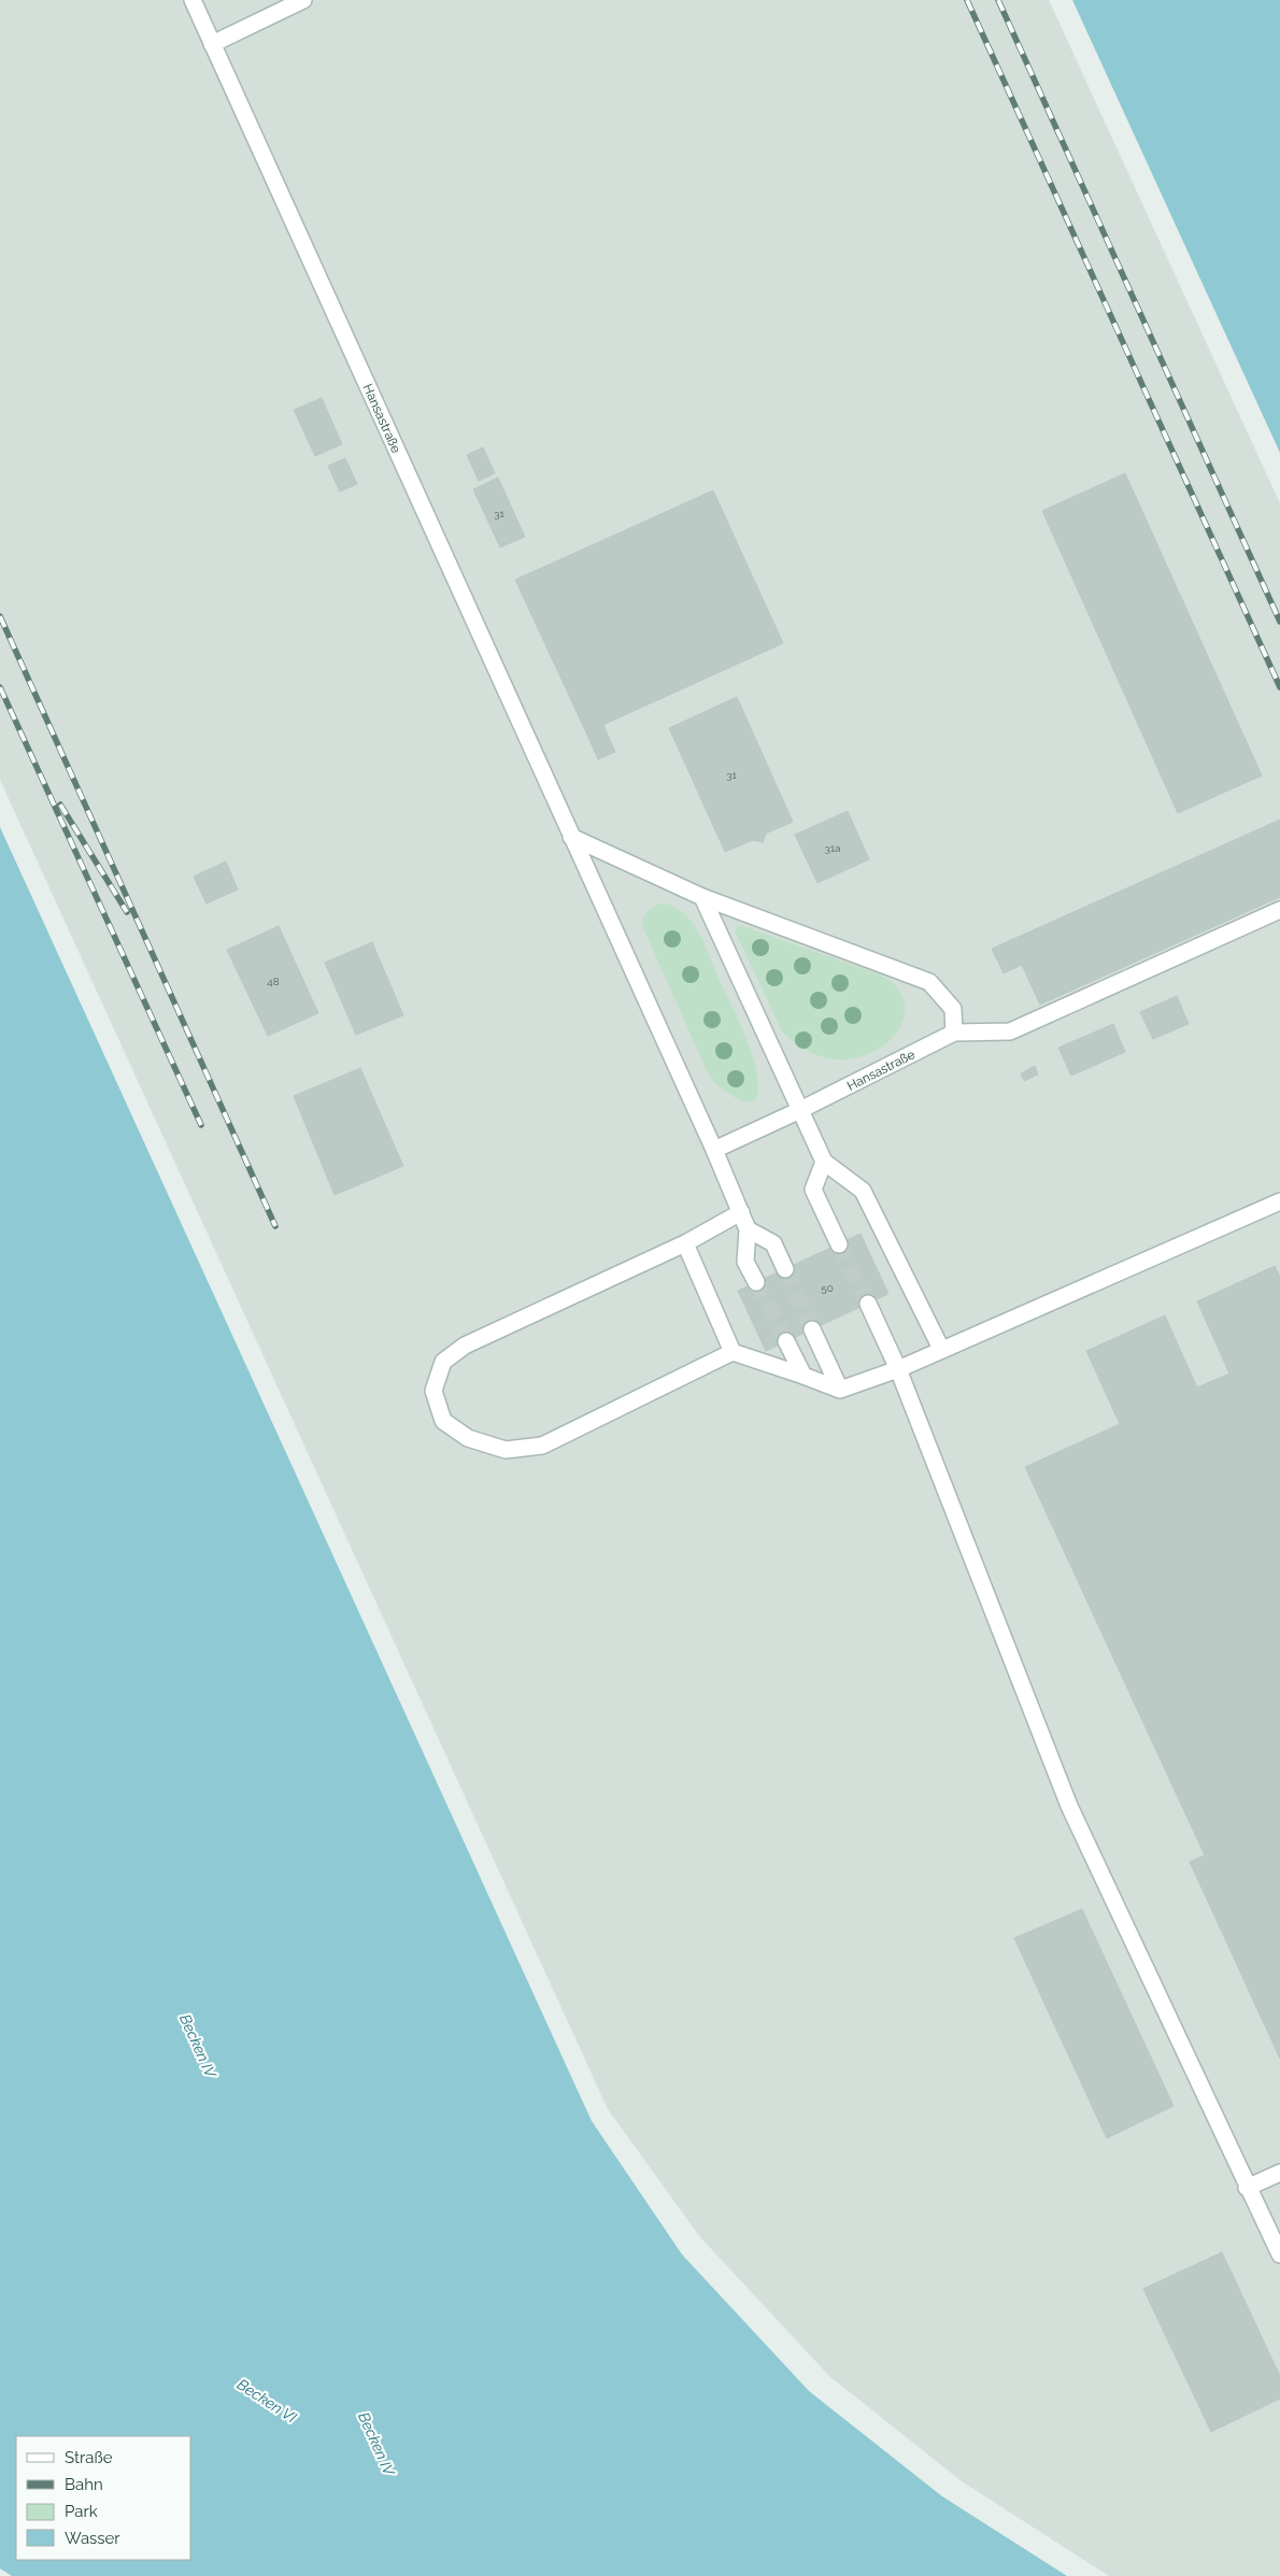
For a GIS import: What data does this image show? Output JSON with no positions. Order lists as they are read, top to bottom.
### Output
{
  "streets": {
    "street": ["Hansastraße"]
  },
  "water": ["Becken IV", "Becken VI"],
  "house_numbers": [
    "31",
    "31",
    "31a",
    "48",
    "50"
  ],
  "legend": [
    "Straße",
    "Bahn",
    "Park",
    "Wasser"
  ]
}
